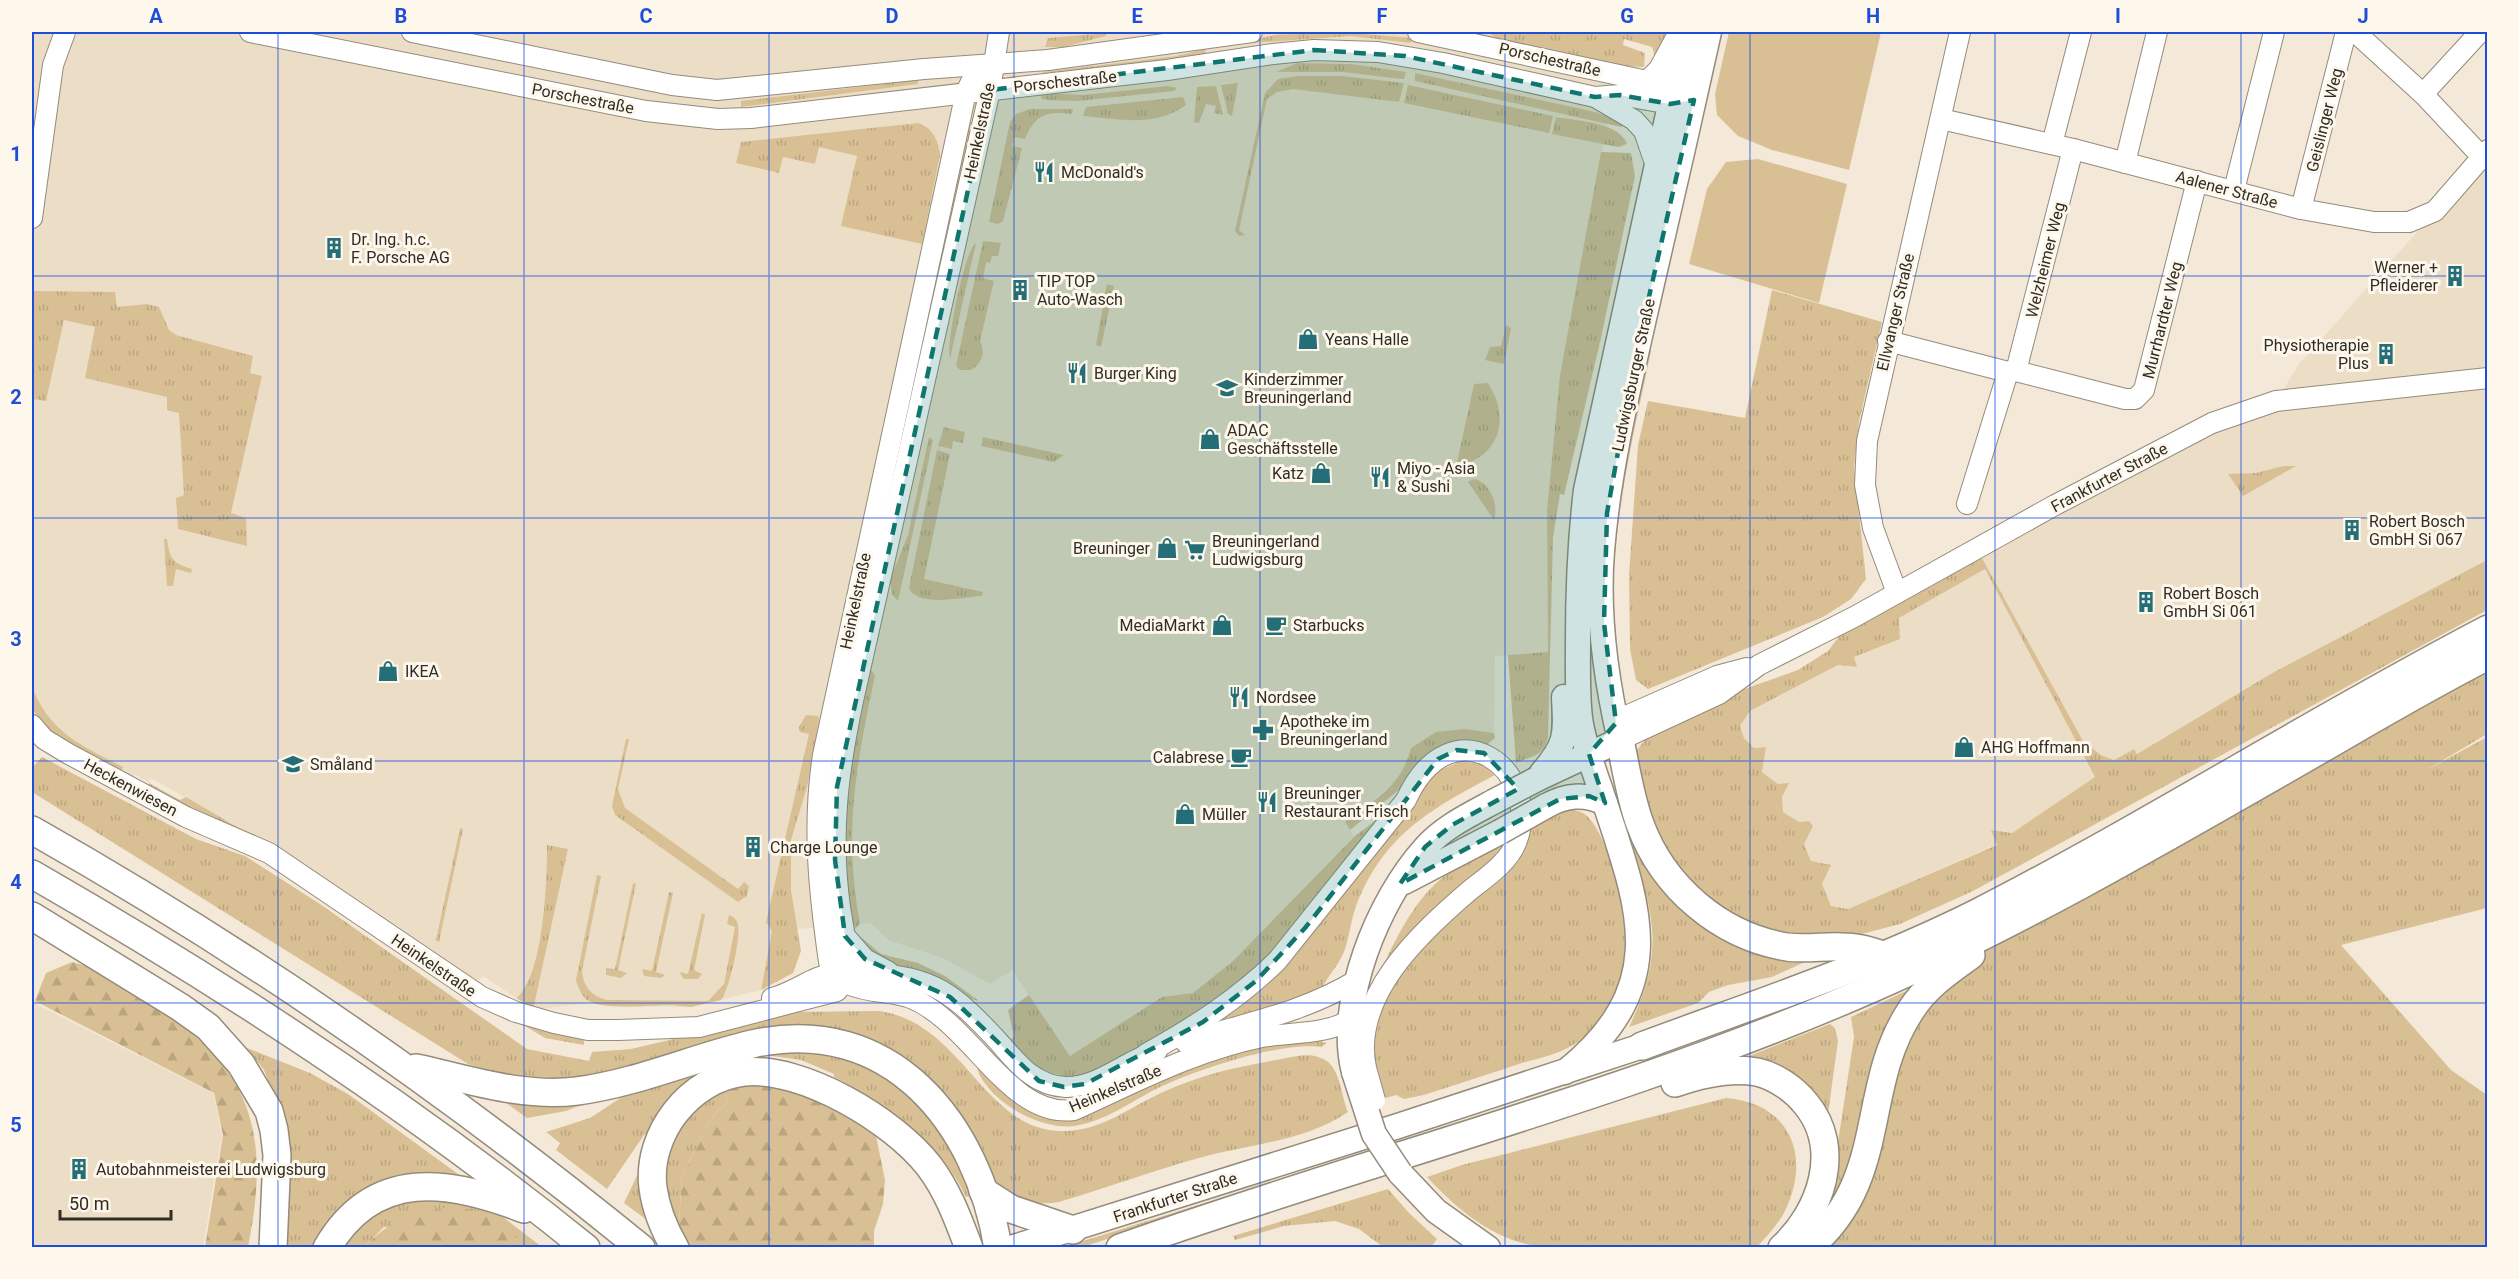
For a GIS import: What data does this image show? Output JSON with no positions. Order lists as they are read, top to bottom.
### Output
{
  "streets": {
    "highway": ["Frankfurter Straße"],
    "main road": ["Ludwigsburger Straße"],
    "street": [
      "Porschestraße",
      "Geislinger Weg",
      "Heinkelstraße",
      "Aalener Straße",
      "Welzheimer Weg",
      "Ellwanger Straße",
      "Murrhardter Weg",
      "Heckenwiesen"
    ]
  },
  "crossings": [
    ["Porschestraße", "Heinkelstraße"],
    ["Porschestraße", "Ludwigsburger Straße"],
    ["Geislinger Weg", "Aalener Straße"],
    ["Heinkelstraße", "Heckenwiesen"],
    ["Aalener Straße", "Welzheimer Weg"],
    ["Aalener Straße", "Ellwanger Straße"],
    ["Aalener Straße", "Murrhardter Weg"],
    ["Welzheimer Weg", "Murrhardter Weg"],
    ["Ellwanger Straße", "Murrhardter Weg"],
    ["Ellwanger Straße", "Frankfurter Straße"],
    ["Ludwigsburger Straße", "Frankfurter Straße"]
  ],
  "places": {
    "restaurant": [
      "McDonald's",
      "Burger King",
      "Miyo - Asia & Sushi",
      "Nordsee",
      "Breuninger Restaurant Frisch"
    ],
    "building": [
      "Dr. Ing. h.c. F. Porsche AG",
      "Werner + Pfleiderer",
      "TIP TOP Auto-Wasch",
      "Physiotherapie Plus",
      "Robert Bosch GmbH Si 067",
      "Robert Bosch GmbH Si 061",
      "Charge Lounge",
      "Autobahnmeisterei Ludwigsburg"
    ],
    "shop": [
      "Yeans Halle",
      "ADAC Geschäftsstelle",
      "Katz",
      "Breuninger",
      "MediaMarkt",
      "IKEA",
      "AHG Hoffmann",
      "Müller"
    ],
    "school or university": ["Kinderzimmer Breuningerland", "Småland"],
    "supermarket": ["Breuningerland Ludwigsburg"],
    "cafe": ["Starbucks", "Calabrese"],
    "pharmacy": ["Apotheke im Breuningerland"]
  },
  "scale_bar": "50 m",
  "grid": {
    "columns": [
      "A",
      "B",
      "C",
      "D",
      "E",
      "F",
      "G",
      "H",
      "I",
      "J"
    ],
    "rows": [
      "1",
      "2",
      "3",
      "4",
      "5"
    ]
  }
}
